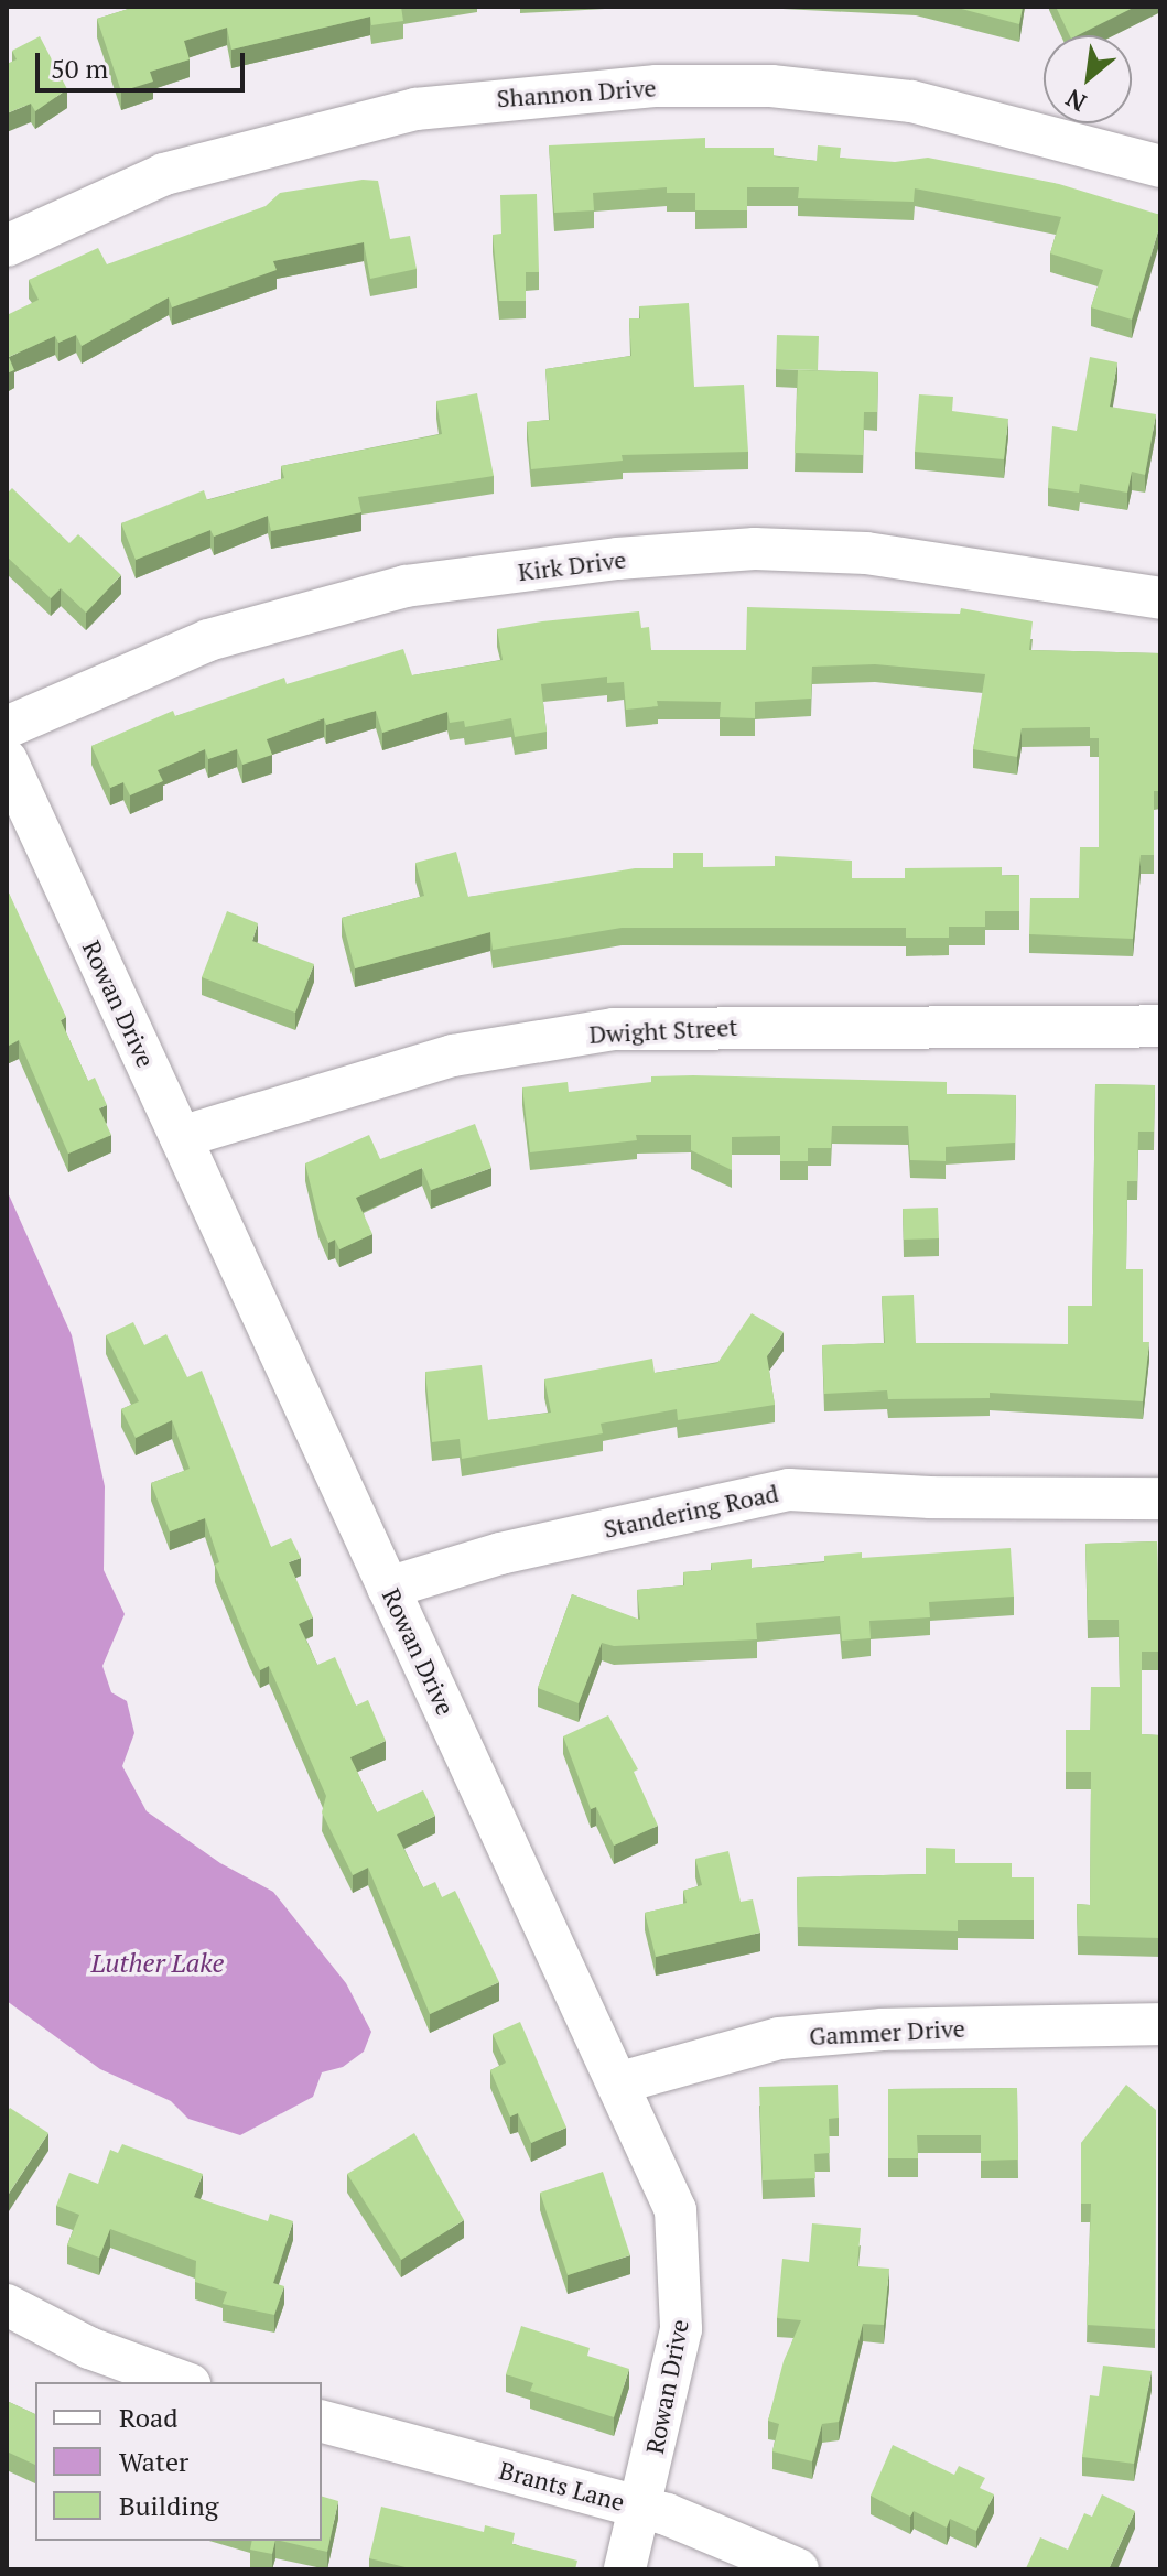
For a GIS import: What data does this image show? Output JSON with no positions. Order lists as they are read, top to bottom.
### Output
{
  "streets": {
    "street": [
      "Shannon Drive",
      "Kirk Drive",
      "Rowan Drive",
      "Dwight Street",
      "Standering Road",
      "Gammer Drive",
      "Brants Lane"
    ]
  },
  "crossings": [
    ["Rowan Drive", "Dwight Street"],
    ["Rowan Drive", "Standering Road"],
    ["Rowan Drive", "Gammer Drive"],
    ["Rowan Drive", "Brants Lane"]
  ],
  "water": ["Luther Lake"],
  "legend": ["Road", "Water", "Building"],
  "scale_bar": "50 m",
  "north": "bottom left"
}
